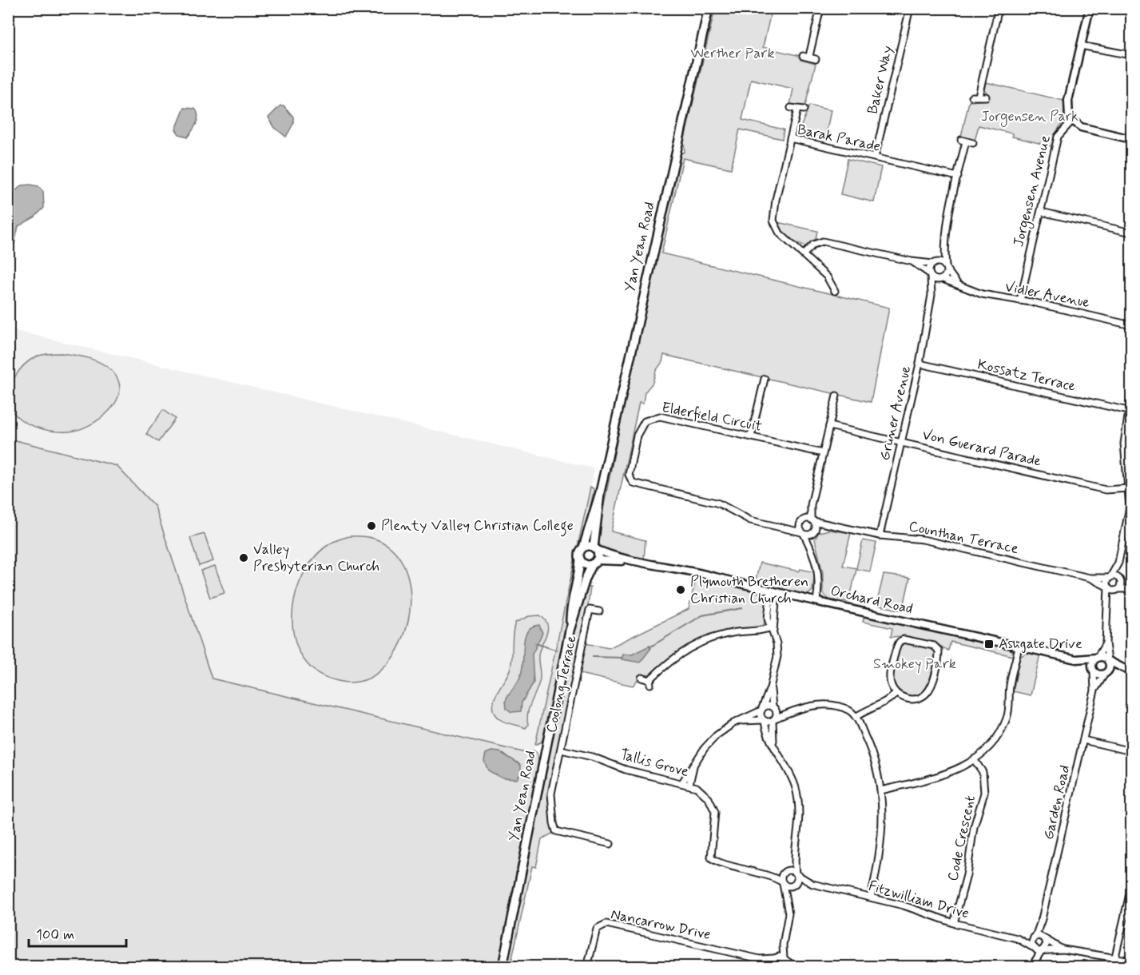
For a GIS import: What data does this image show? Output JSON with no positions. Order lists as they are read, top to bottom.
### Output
{
  "streets": {
    "main road": ["Yan Yean Road"],
    "street": [
      "Baker Way",
      "Barak Parade",
      "Jorgensen Avenue",
      "Vidler Avenue",
      "Kossatz Terrace",
      "Gruner Avenue",
      "Elderfield Circuit",
      "Von Guerard Parade",
      "Counthan Terrace",
      "Orchard Road",
      "Coolong Terrace",
      "Tallis Grove",
      "Garden Road",
      "Code Crescent",
      "Fitzwilliam Drive",
      "Nancarrow Drive"
    ]
  },
  "crossings": [
    ["Baker Way", "Barak Parade"],
    ["Jorgensen Avenue", "Vidler Avenue"],
    ["Yan Yean Road", "Orchard Road"],
    ["Vidler Avenue", "Gruner Avenue"],
    ["Kossatz Terrace", "Gruner Avenue"],
    ["Gruner Avenue", "Von Guerard Parade"],
    ["Gruner Avenue", "Counthan Terrace"],
    ["Elderfield Circuit", "Counthan Terrace"],
    ["Orchard Road", "Garden Road"],
    ["Coolong Terrace", "Tallis Grove"],
    ["Tallis Grove", "Fitzwilliam Drive"],
    ["Garden Road", "Fitzwilliam Drive"],
    ["Code Crescent", "Fitzwilliam Drive"]
  ],
  "parks": ["Werther Park", "Jorgensen Park", "Smokey Park"],
  "places": {
    "other": ["Plenty Valley Christian College", "Valley Presbyterian Church", "Plymouth Bretheren Christian Church"],
    "transit": ["Ashgate Drive"]
  },
  "scale_bar": "100 m"
}
